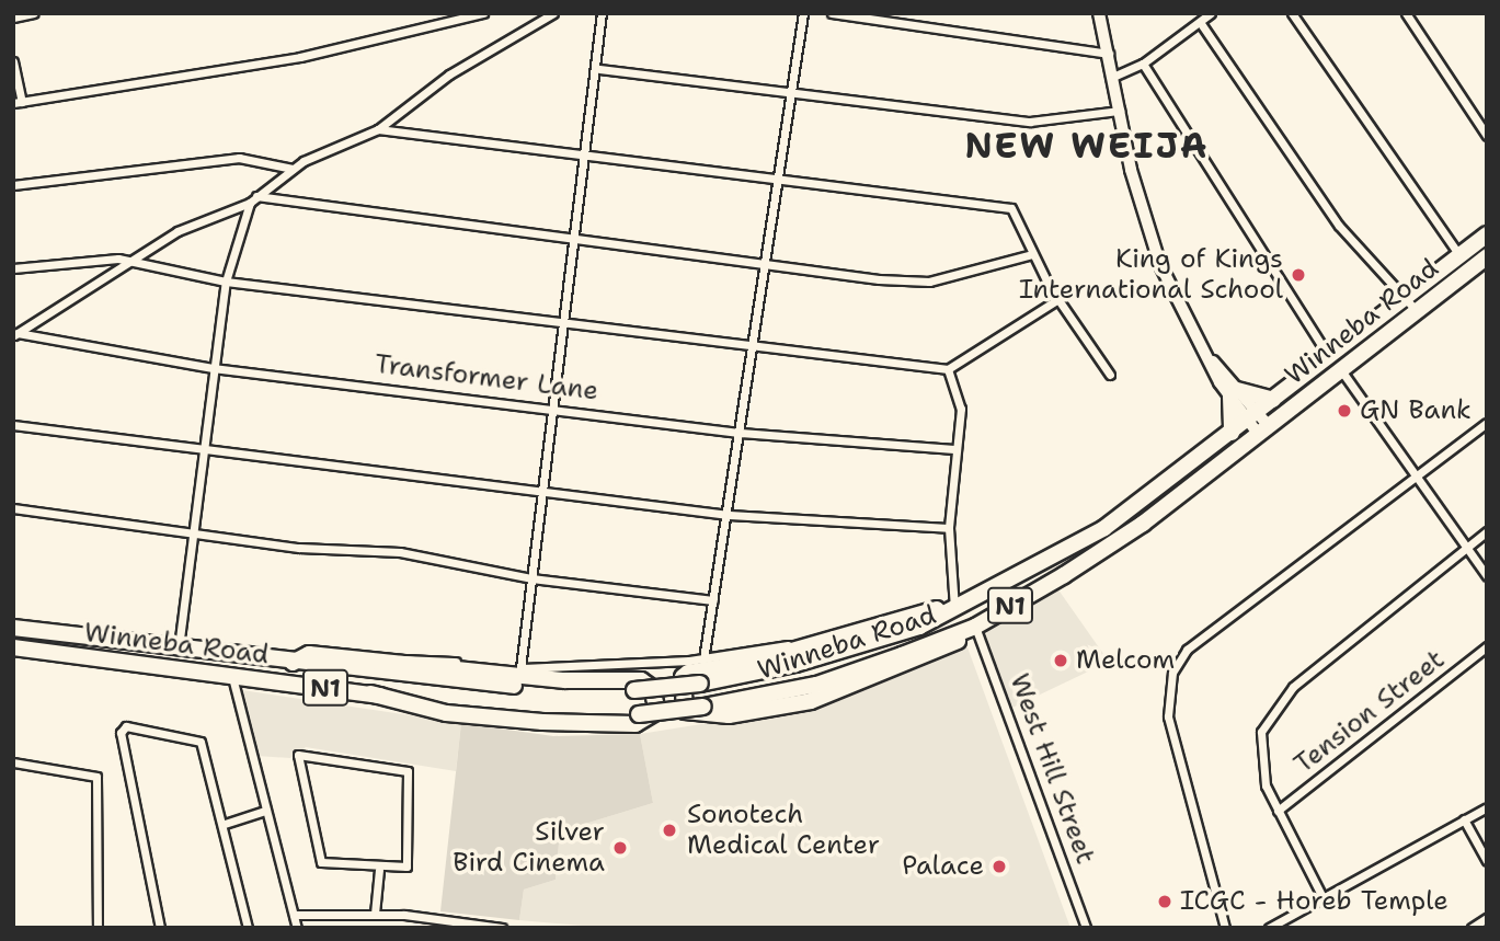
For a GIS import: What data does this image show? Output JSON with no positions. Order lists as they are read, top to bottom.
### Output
{
  "streets": {
    "highway": ["Winneba Road", "N1"],
    "street": ["Transformer Lane", "Tension Street", "West Hill Street"]
  },
  "crossings": [
    ["Winneba Road", "West Hill Street"]
  ],
  "districts": ["NEW WEIJA"],
  "places": [
    "King of Kings International School",
    "GN Bank",
    "Melcom",
    "Sonotech Medical Center",
    "Silver Bird Cinema",
    "Palace",
    "ICGC - Horeb Temple"
  ]
}
